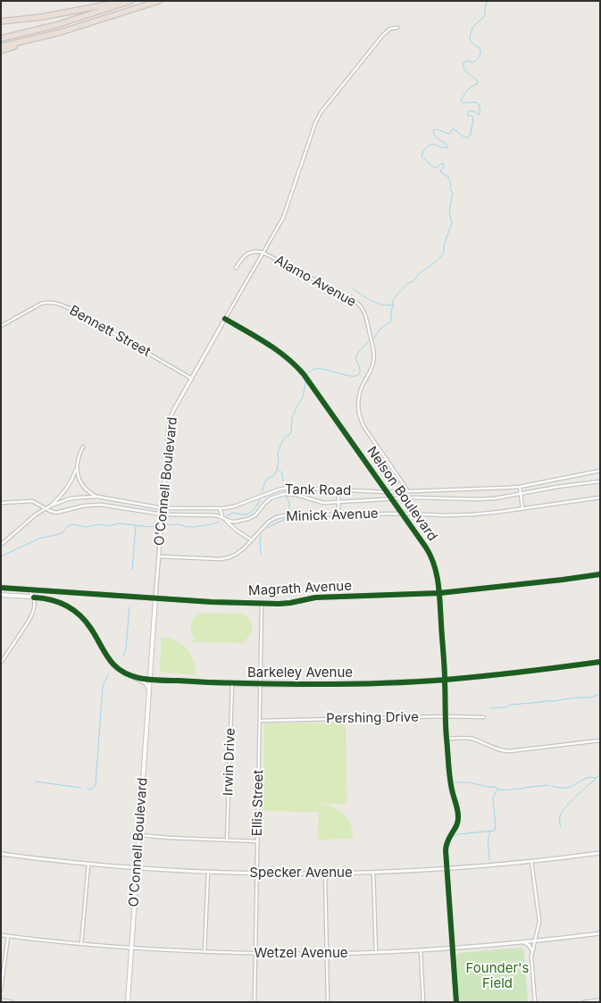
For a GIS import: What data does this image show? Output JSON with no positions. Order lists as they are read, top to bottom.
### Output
{
  "streets": {
    "main road": ["O'Connell Boulevard", "Magrath Avenue", "Barkeley Avenue"],
    "street": [
      "Alamo Avenue",
      "Bennett Street",
      "Tank Road",
      "Nelson Boulevard",
      "Minick Avenue",
      "Pershing Drive",
      "Irwin Drive",
      "Ellis Street",
      "Specker Avenue",
      "Wetzel Avenue"
    ]
  },
  "crossings": [
    ["Alamo Avenue", "O'Connell Boulevard"],
    ["Alamo Avenue", "Tank Road"],
    ["Bennett Street", "O'Connell Boulevard"],
    ["O'Connell Boulevard", "Tank Road"],
    ["O'Connell Boulevard", "Nelson Boulevard"],
    ["O'Connell Boulevard", "Minick Avenue"],
    ["O'Connell Boulevard", "Magrath Avenue"],
    ["O'Connell Boulevard", "Barkeley Avenue"],
    ["O'Connell Boulevard", "Specker Avenue"],
    ["O'Connell Boulevard", "Wetzel Avenue"],
    ["Tank Road", "Nelson Boulevard"],
    ["Nelson Boulevard", "Minick Avenue"],
    ["Nelson Boulevard", "Magrath Avenue"],
    ["Nelson Boulevard", "Barkeley Avenue"],
    ["Nelson Boulevard", "Pershing Drive"],
    ["Nelson Boulevard", "Specker Avenue"],
    ["Nelson Boulevard", "Wetzel Avenue"],
    ["Magrath Avenue", "Ellis Street"],
    ["Barkeley Avenue", "Irwin Drive"],
    ["Barkeley Avenue", "Ellis Street"],
    ["Pershing Drive", "Ellis Street"],
    ["Ellis Street", "Specker Avenue"],
    ["Ellis Street", "Wetzel Avenue"]
  ],
  "parks": ["Founder's Field"]
}
